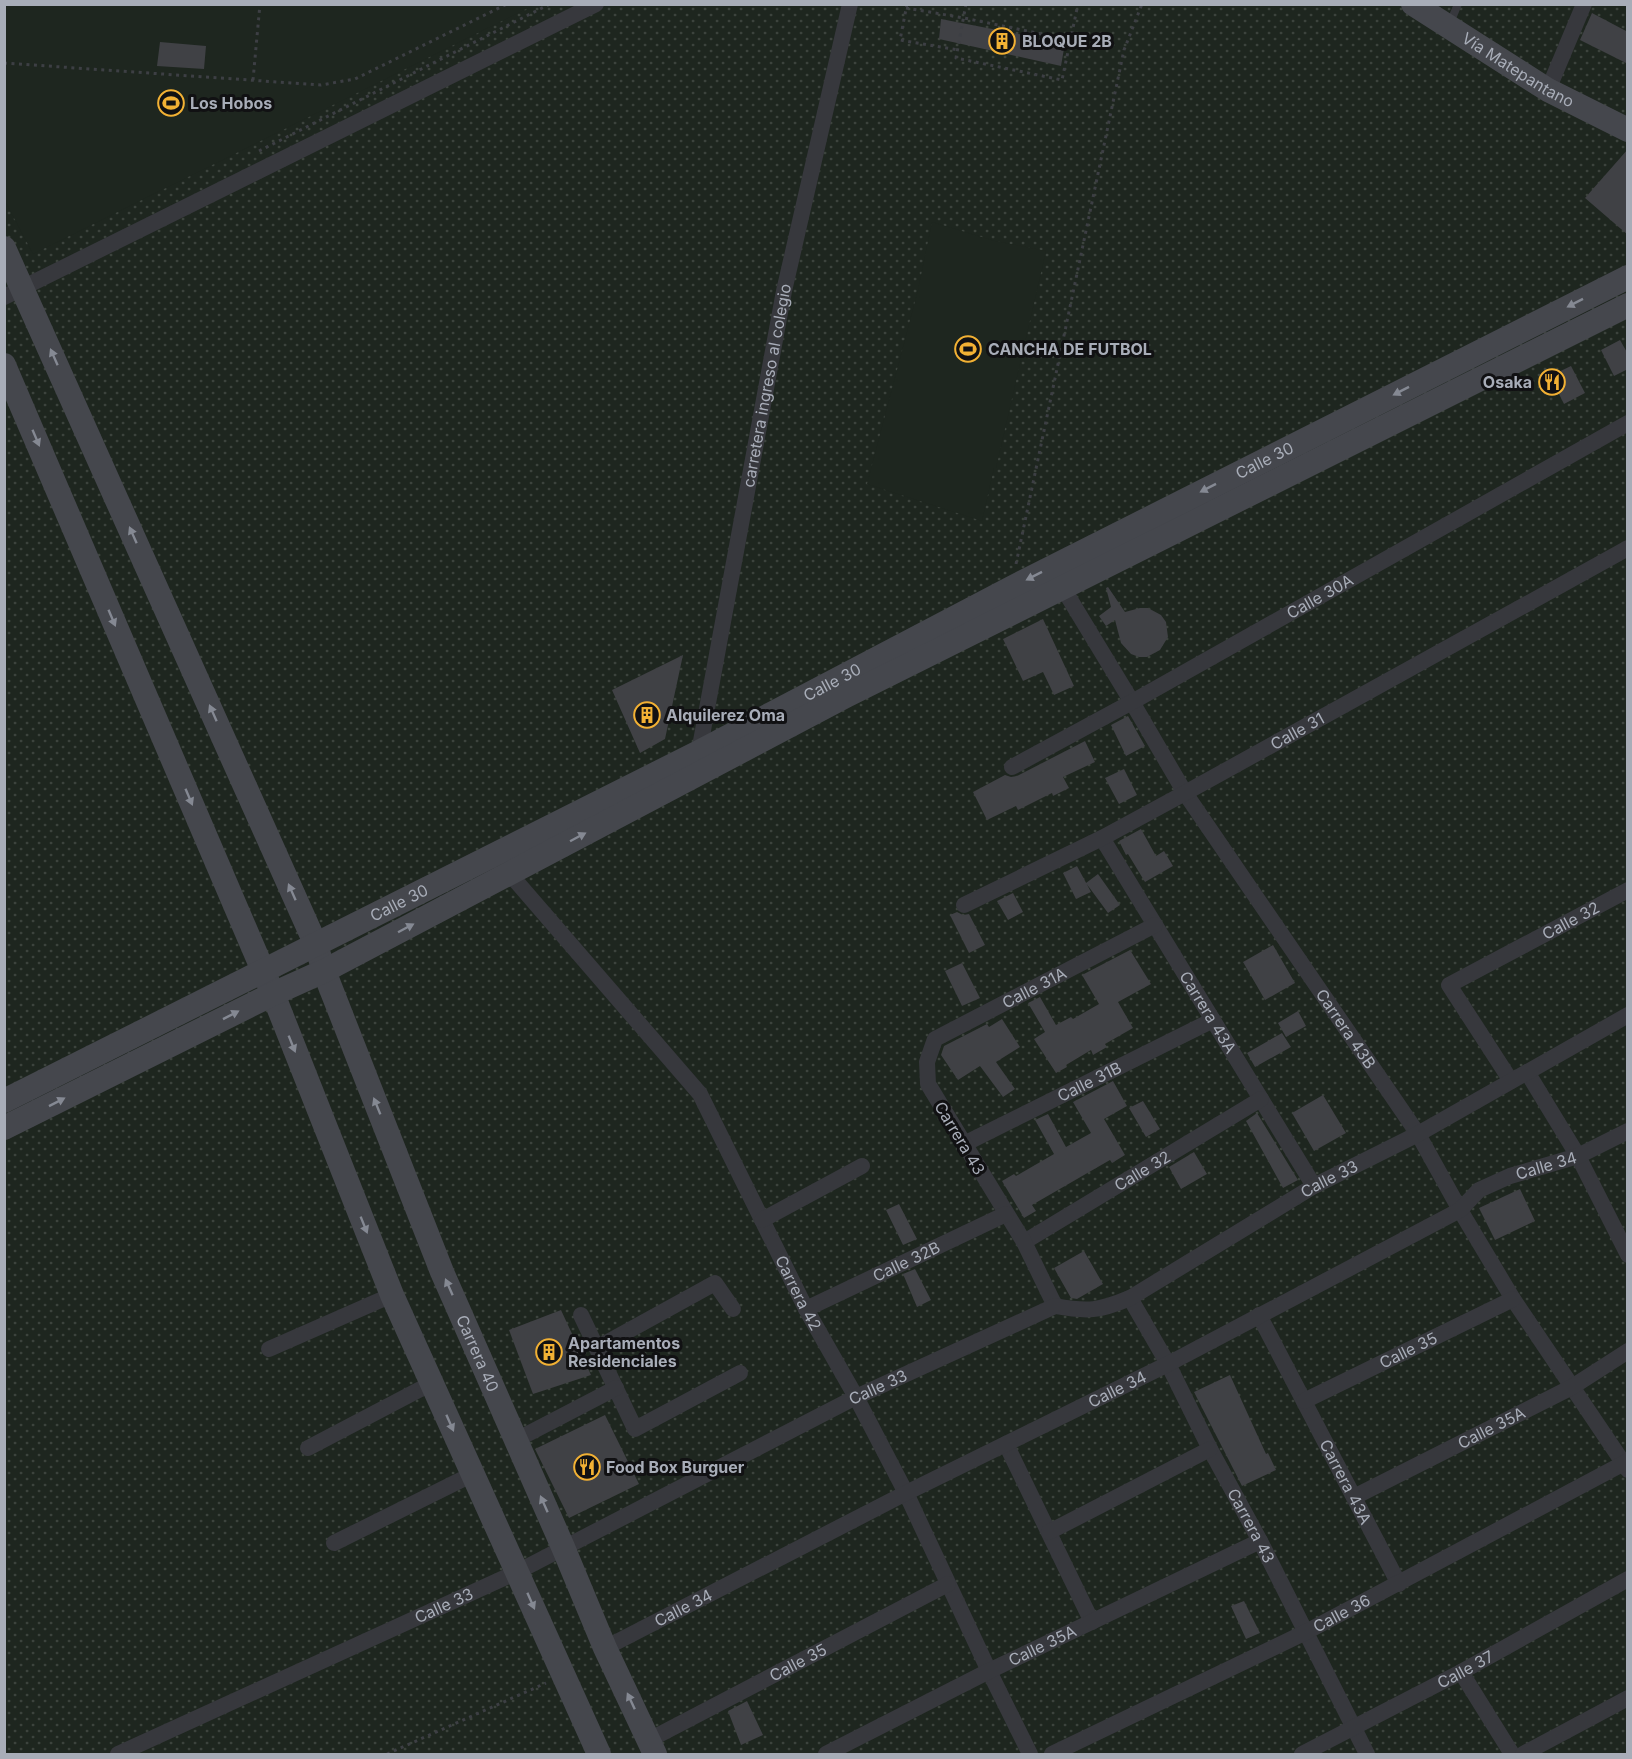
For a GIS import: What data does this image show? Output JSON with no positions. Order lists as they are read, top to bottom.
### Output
{
  "streets": {
    "main road": ["Vía Matepantano", "Calle 30", "Carrera 40"],
    "street": [
      "carretera ingreso al colegio",
      "Calle 30A",
      "Calle 31",
      "Calle 32",
      "Calle 31A",
      "Carrera 43A",
      "Carrera 43B",
      "Calle 31B",
      "Carrera 43",
      "Calle 34",
      "Calle 33",
      "Calle 32B",
      "Carrera 42",
      "Calle 35",
      "Calle 35A",
      "Calle 36",
      "Calle 37"
    ]
  },
  "crossings": [
    ["carretera ingreso al colegio", "Calle 30"],
    ["Calle 30", "Carrera 43B"],
    ["Calle 30", "Carrera 42"],
    ["Calle 30", "Carrera 40"],
    ["Calle 30A", "Carrera 43B"],
    ["Calle 31", "Carrera 43A"],
    ["Calle 31", "Carrera 43B"],
    ["Calle 32", "Carrera 43A"],
    ["Calle 32", "Carrera 43"],
    ["Calle 32", "Calle 33"],
    ["Calle 31A", "Carrera 43A"],
    ["Calle 31A", "Carrera 43"],
    ["Carrera 43A", "Calle 31B"],
    ["Carrera 43A", "Calle 34"],
    ["Carrera 43A", "Calle 33"],
    ["Carrera 43A", "Calle 35"],
    ["Carrera 43A", "Calle 35A"],
    ["Carrera 43A", "Calle 36"],
    ["Carrera 43B", "Calle 34"],
    ["Carrera 43B", "Calle 33"],
    ["Carrera 43B", "Calle 35"],
    ["Carrera 43B", "Calle 35A"],
    ["Carrera 43B", "Calle 36"],
    ["Calle 31B", "Carrera 43"],
    ["Carrera 43", "Calle 34"],
    ["Carrera 43", "Calle 33"],
    ["Carrera 43", "Calle 32B"],
    ["Carrera 43", "Calle 35A"],
    ["Carrera 43", "Calle 36"],
    ["Carrera 43", "Calle 37"],
    ["Calle 34", "Carrera 42"],
    ["Calle 34", "Carrera 40"],
    ["Calle 33", "Carrera 42"],
    ["Calle 33", "Carrera 40"],
    ["Calle 32B", "Carrera 42"],
    ["Carrera 42", "Calle 35"],
    ["Carrera 42", "Calle 35A"],
    ["Calle 35", "Carrera 40"]
  ],
  "places": {
    "building": ["BLOQUE 2B", "Alquilerez Oma", "Apartamentos Residenciales"],
    "sports": ["Los Hobos", "CANCHA DE FUTBOL"],
    "restaurant": ["Osaka", "Food Box Burguer"]
  }
}
